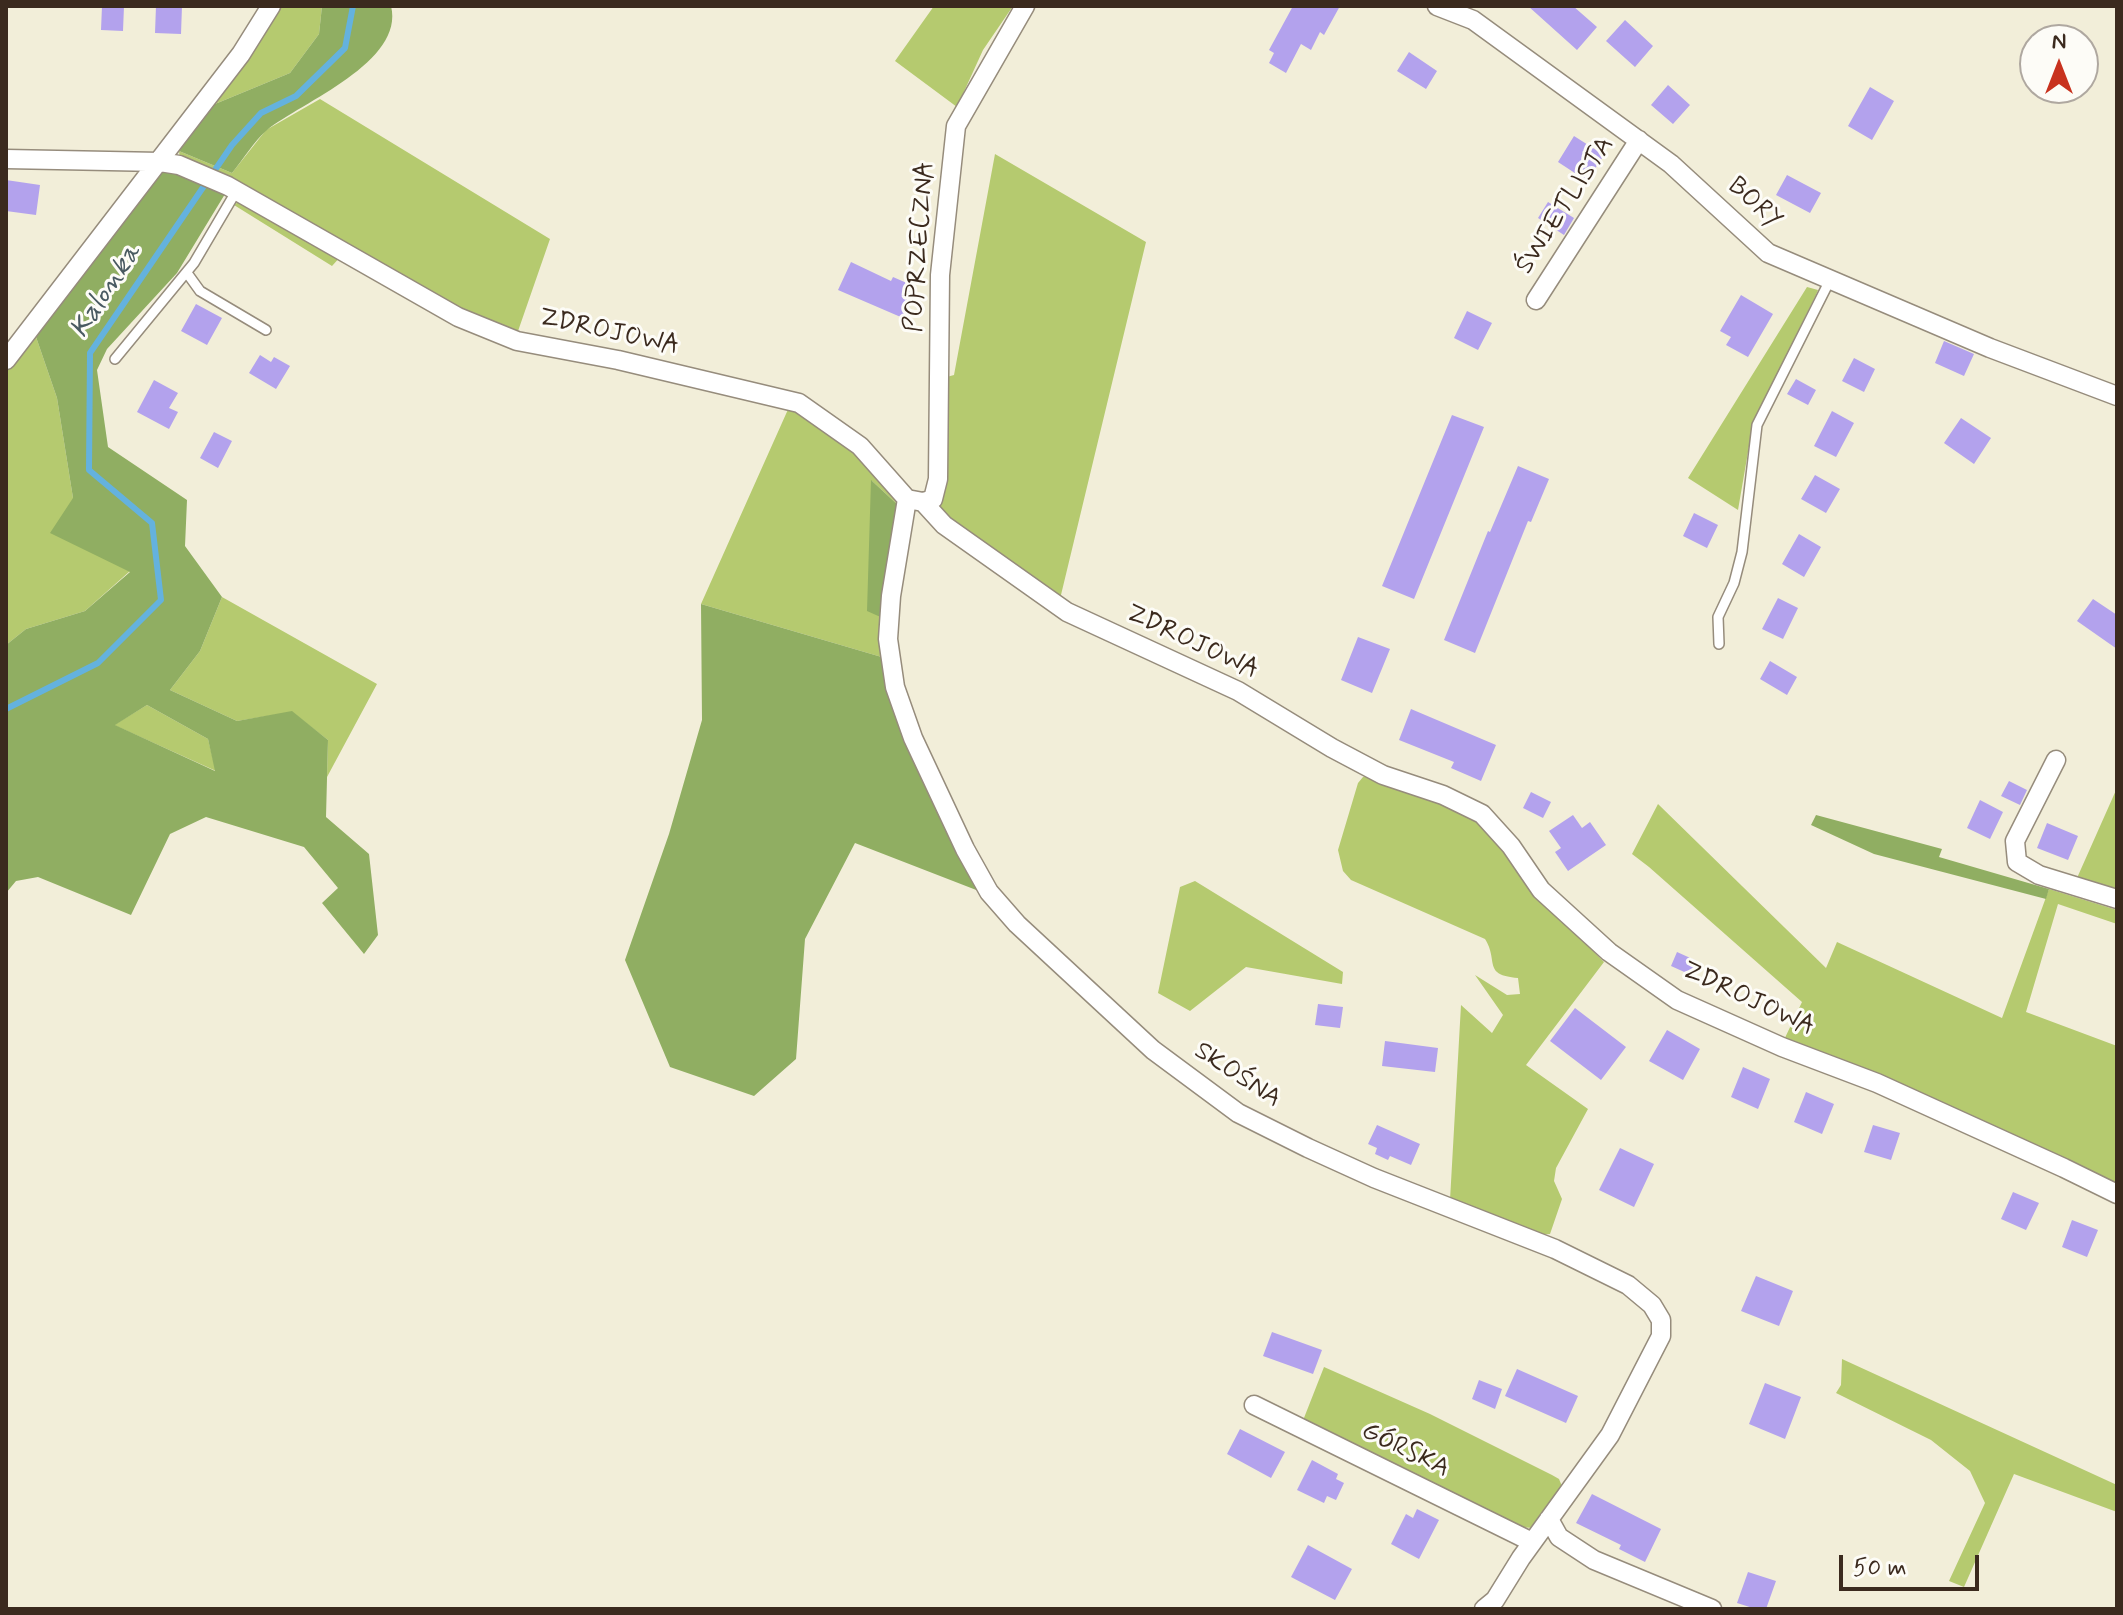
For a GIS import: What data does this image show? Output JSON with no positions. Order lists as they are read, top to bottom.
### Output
{
  "streets": {
    "street": [
      "BORY",
      "ŚWIETLISTA",
      "POPRZECZNA",
      "ZDROJOWA",
      "SKOŚNA",
      "GÓRSKA"
    ]
  },
  "crossings": [
    ["BORY", "ŚWIETLISTA"],
    ["POPRZECZNA", "ZDROJOWA"],
    ["POPRZECZNA", "SKOŚNA"],
    ["ZDROJOWA", "SKOŚNA"],
    ["SKOŚNA", "GÓRSKA"]
  ],
  "water": ["Kalonka"],
  "scale_bar": "50 m",
  "north": "top"
}
